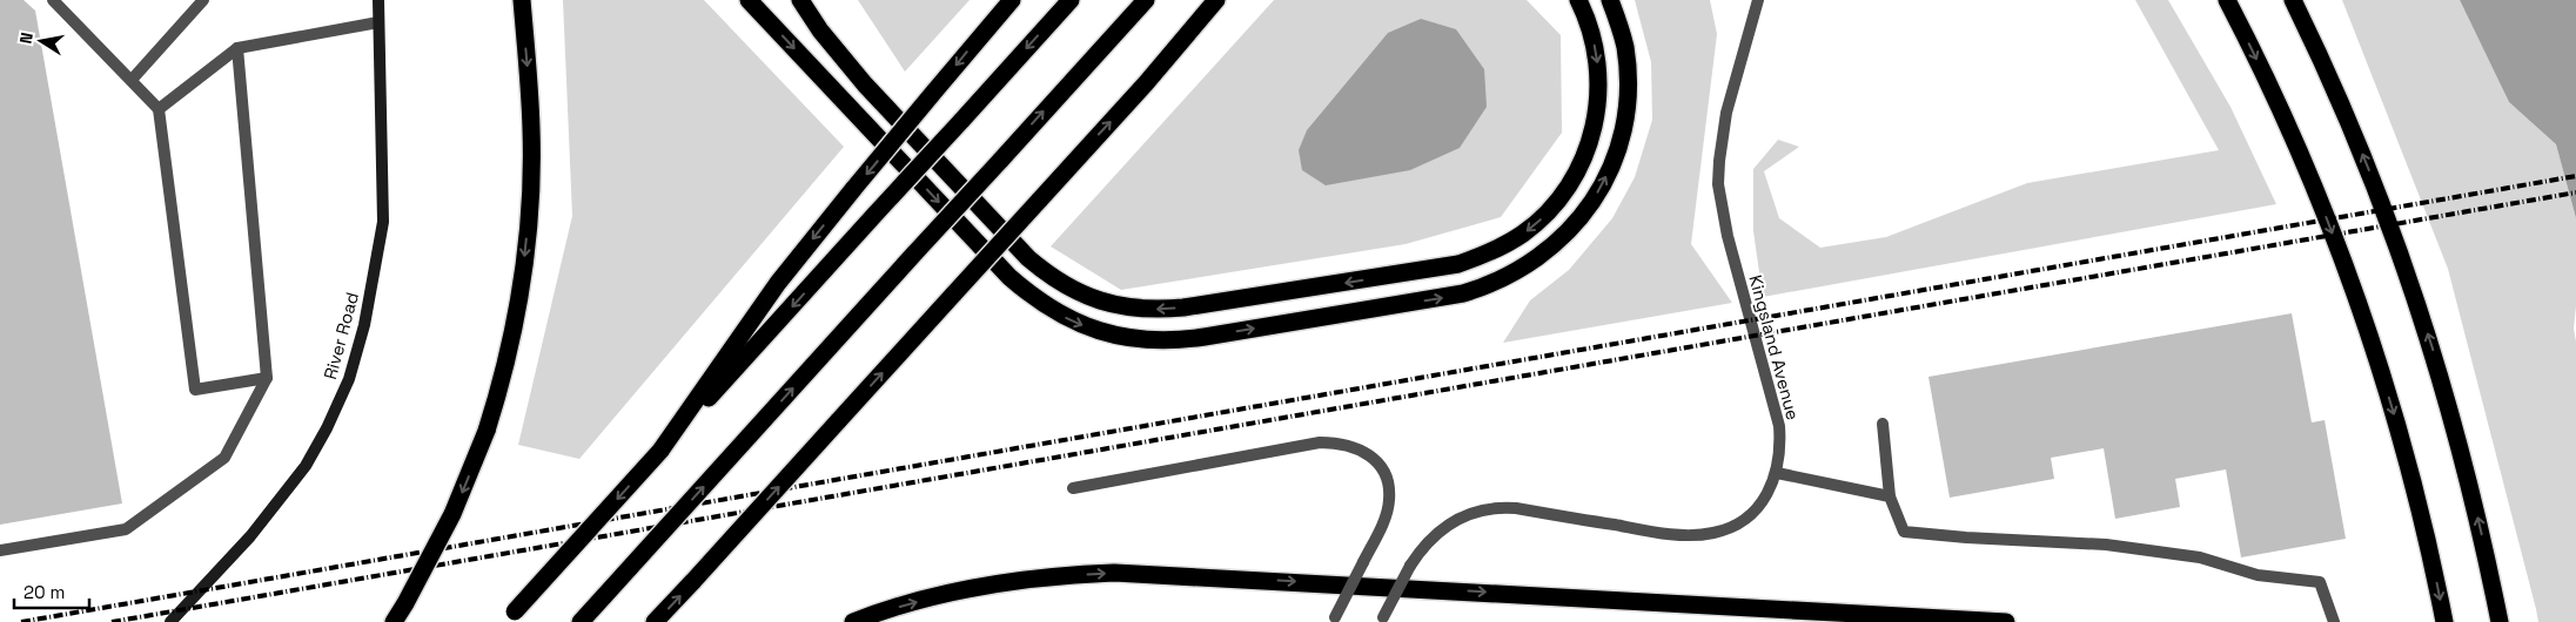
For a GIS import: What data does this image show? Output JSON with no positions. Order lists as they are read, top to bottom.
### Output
{
  "streets": {
    "street": ["River Road", "Kingsland Avenue"]
  },
  "scale_bar": "20 m",
  "north": "left"
}
